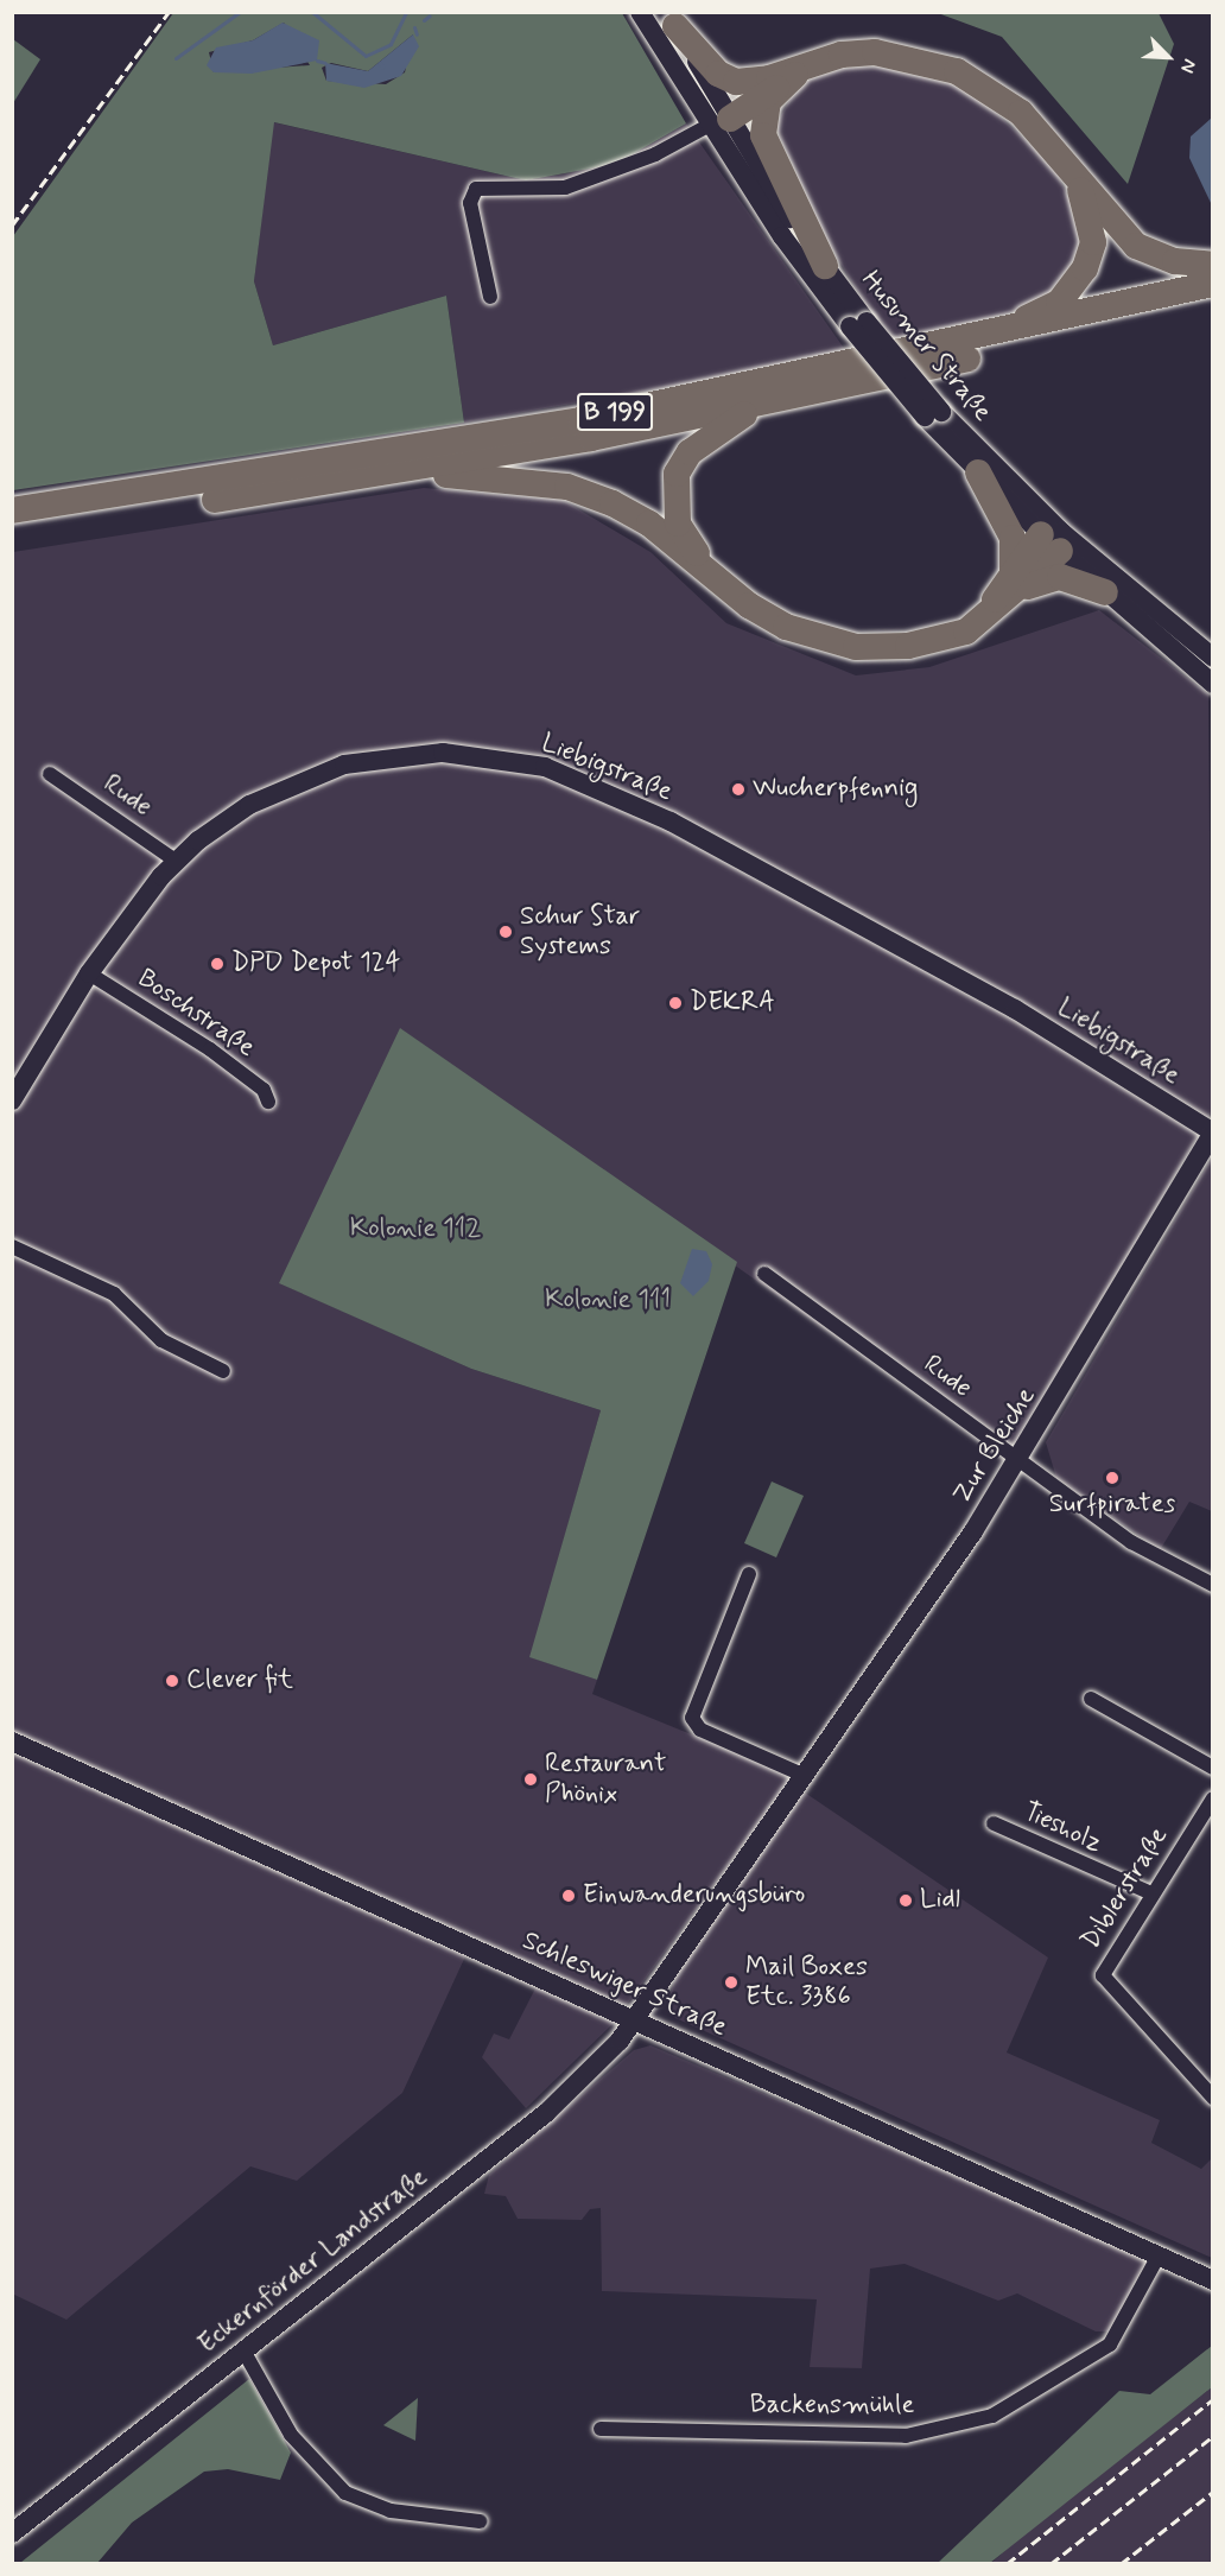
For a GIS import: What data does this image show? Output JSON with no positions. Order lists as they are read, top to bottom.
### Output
{
  "streets": {
    "highway": ["B 199"],
    "street": [
      "Husumer Straße",
      "Liebigstraße",
      "Rude",
      "Boschstraße",
      "Zur Bleiche",
      "Tiesholz",
      "Diblerstraße",
      "Schleswiger Straße",
      "Eckernförder Landstraße",
      "Backensmühle"
    ]
  },
  "crossings": [
    ["Liebigstraße", "Rude"],
    ["Liebigstraße", "Boschstraße"],
    ["Liebigstraße", "Zur Bleiche"],
    ["Rude", "Zur Bleiche"],
    ["Zur Bleiche", "Schleswiger Straße"],
    ["Zur Bleiche", "Eckernförder Landstraße"],
    ["Tiesholz", "Diblerstraße"],
    ["Schleswiger Straße", "Eckernförder Landstraße"],
    ["Schleswiger Straße", "Backensmühle"]
  ],
  "parks": ["Kolonie 112", "Kolonie 111"],
  "places": [
    "Wucherpfennig",
    "Schur Star Systems",
    "DPD Depot 124",
    "DEKRA",
    "Surfpirates",
    "Clever fit",
    "Restaurant Phönix",
    "Einwanderungsbüro",
    "Lidl",
    "Mail Boxes Etc. 3386"
  ],
  "north": "bottom right"
}
